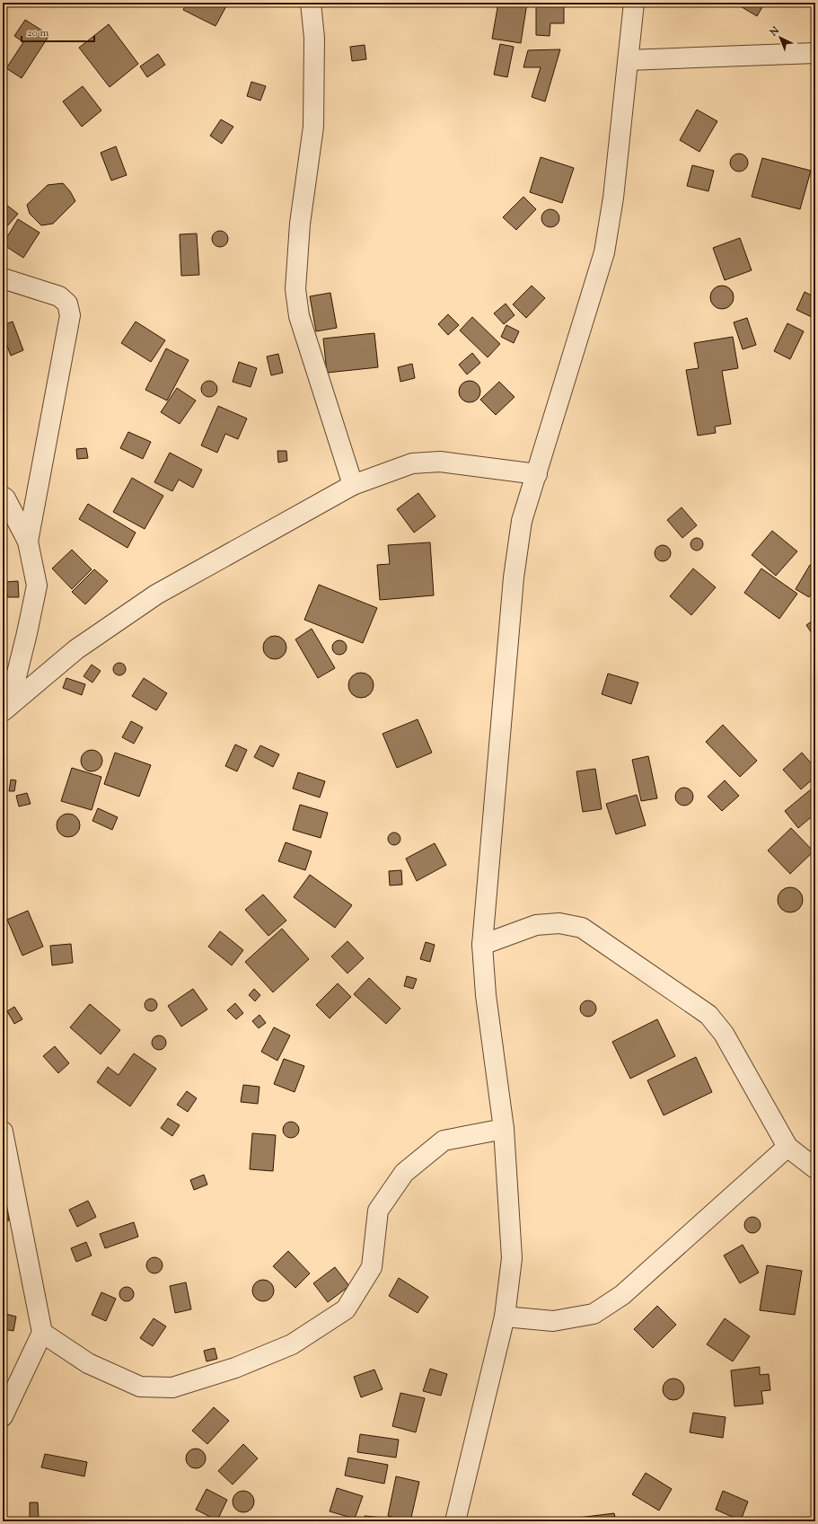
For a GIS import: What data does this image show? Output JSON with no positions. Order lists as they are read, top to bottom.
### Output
{
  "scale_bar": "20 m",
  "north": "top left"
}
